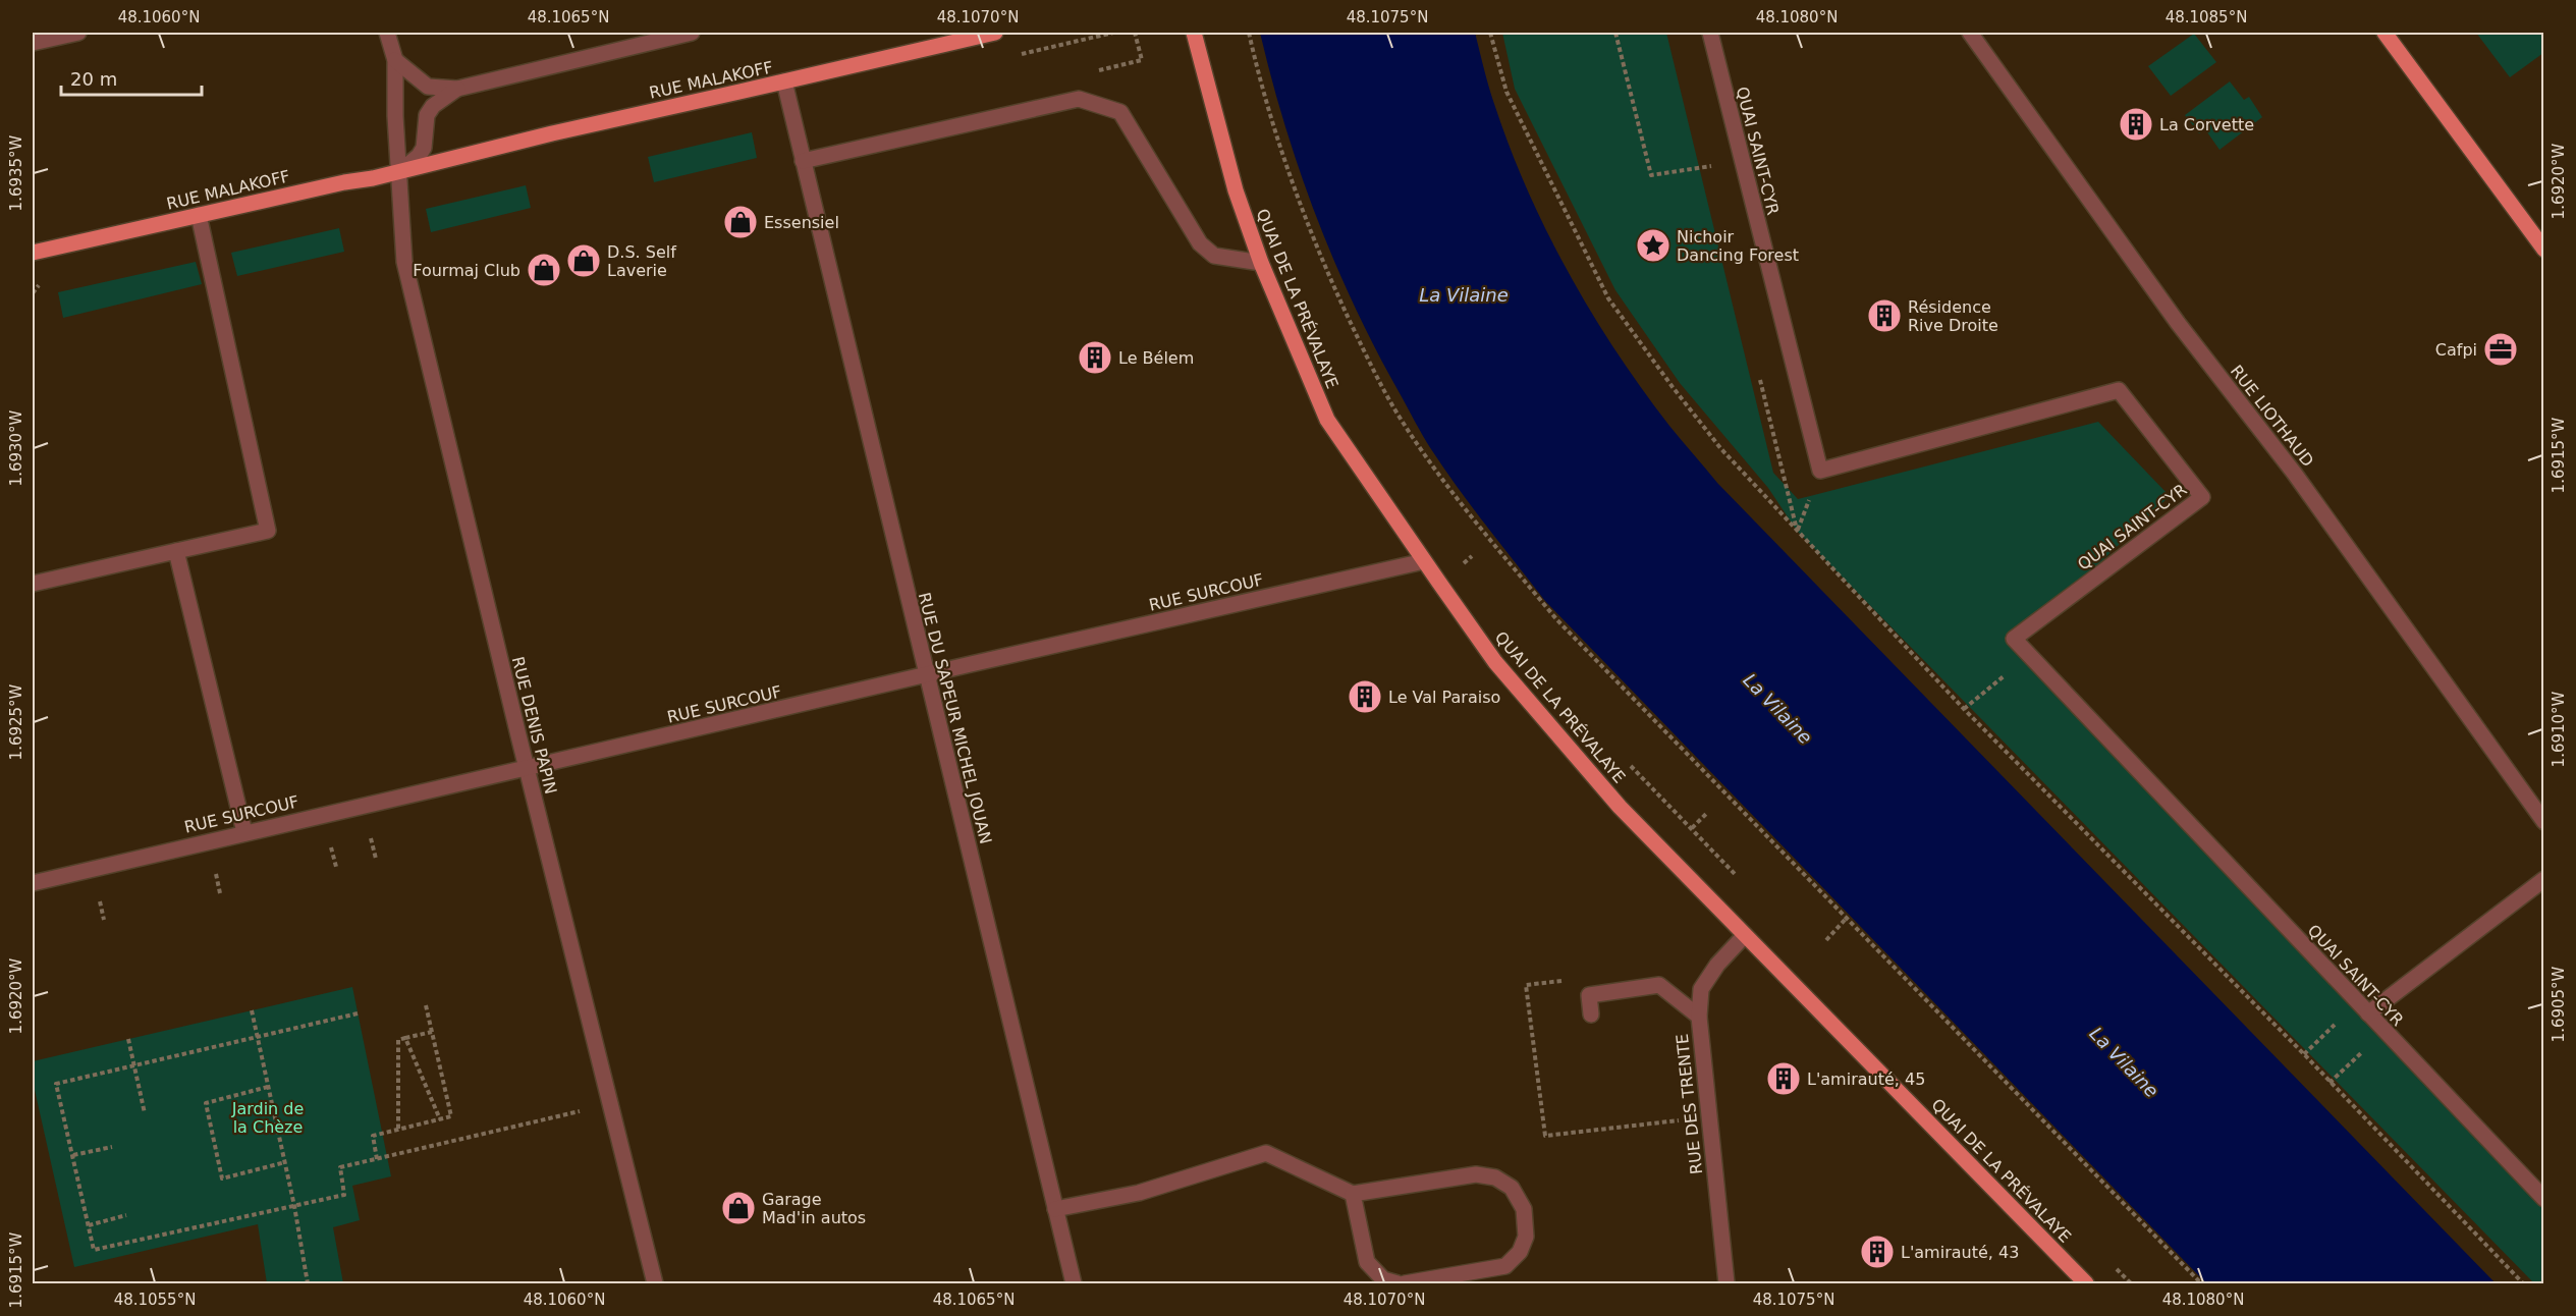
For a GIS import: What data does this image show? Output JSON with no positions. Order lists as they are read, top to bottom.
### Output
{
  "streets": {
    "main road": ["RUE MALAKOFF", "QUAI DE LA PRÉVALAYE"],
    "street": [
      "QUAI SAINT-CYR",
      "RUE LIOTHAUD",
      "RUE SURCOUF",
      "RUE DU SAPEUR MICHEL JOUAN",
      "RUE DENIS PAPIN",
      "RUE DES TRENTE"
    ]
  },
  "crossings": [
    ["RUE MALAKOFF", "RUE DU SAPEUR MICHEL JOUAN"],
    ["RUE MALAKOFF", "RUE DENIS PAPIN"],
    ["QUAI DE LA PRÉVALAYE", "RUE SURCOUF"],
    ["QUAI DE LA PRÉVALAYE", "RUE DES TRENTE"],
    ["RUE SURCOUF", "RUE DU SAPEUR MICHEL JOUAN"],
    ["RUE SURCOUF", "RUE DENIS PAPIN"]
  ],
  "water": ["La Vilaine"],
  "parks": ["Jardin de la Chèze"],
  "places": {
    "building": [
      "La Corvette",
      "Résidence Rive Droite",
      "Le Bélem",
      "Le Val Paraiso",
      "L'amirauté, 45",
      "L'amirauté, 43"
    ],
    "shop": [
      "Essensiel",
      "D.S. Self Laverie",
      "Fourmaj Club",
      "Garage Mad'in autos"
    ],
    "place": ["Nichoir Dancing Forest"],
    "office": ["Cafpi"]
  },
  "scale_bar": "20 m",
  "coordinates": [
    "48.1060°N",
    "48.1065°N",
    "48.1070°N",
    "48.1075°N",
    "48.1080°N",
    "48.1085°N",
    "1.6935°W",
    "1.6920°W",
    "1.6930°W",
    "1.6915°W",
    "1.6925°W",
    "1.6910°W",
    "1.6905°W",
    "48.1055°N"
  ]
}
